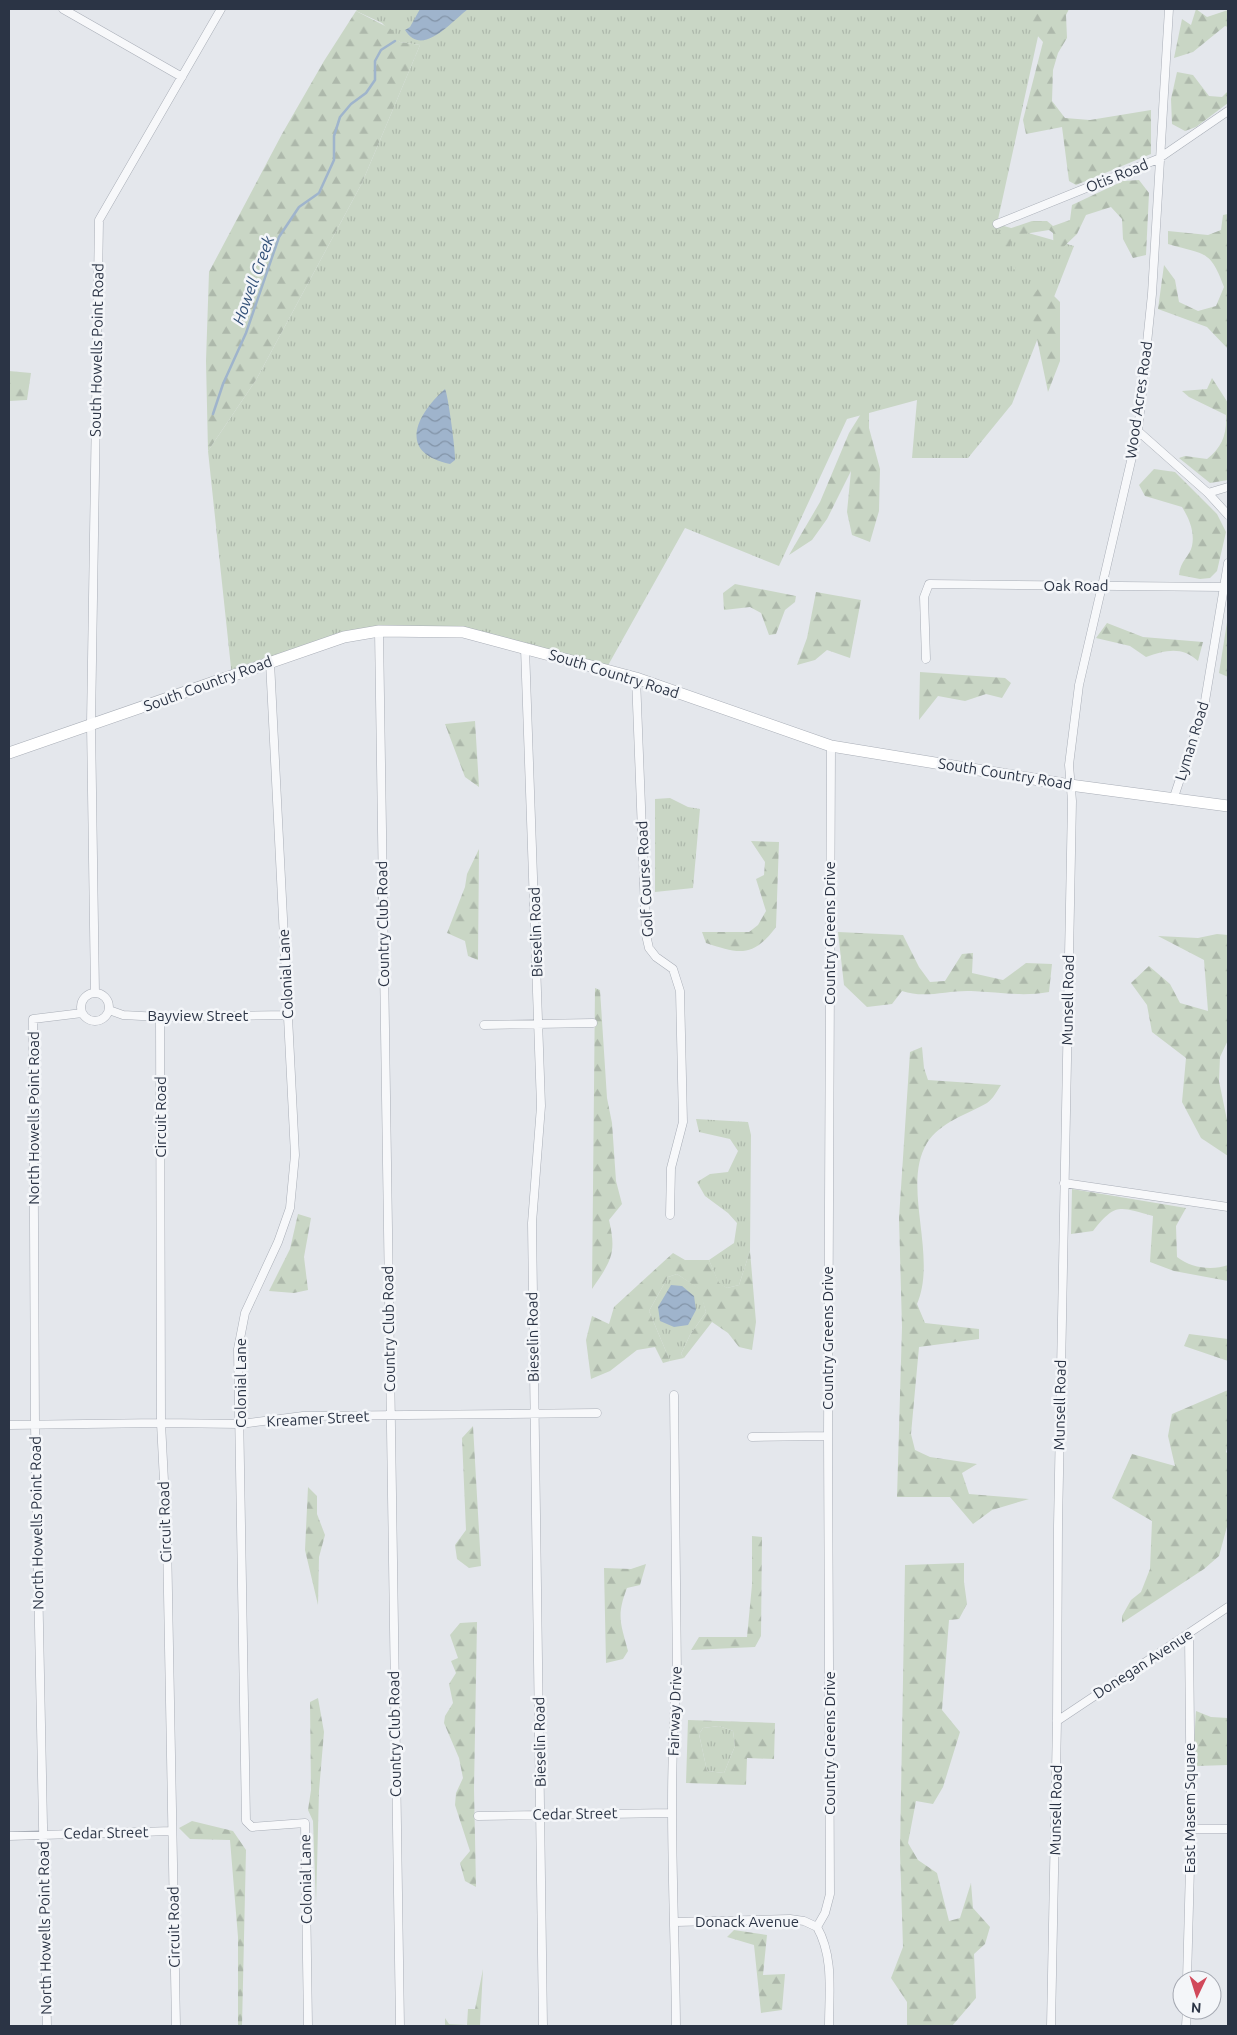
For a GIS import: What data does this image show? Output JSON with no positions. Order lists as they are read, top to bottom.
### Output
{
  "streets": {
    "main road": ["South Country Road"],
    "street": [
      "Otis Road",
      "South Howells Point Road",
      "Wood Acres Road",
      "Oak Road",
      "Lyman Road",
      "Golf Course Road",
      "Country Club Road",
      "Bieselin Road",
      "Country Greens Drive",
      "Colonial Lane",
      "Munsell Road",
      "Bayview Street",
      "Circuit Road",
      "North Howells Point Road",
      "Kreamer Street",
      "Donegan Avenue",
      "Fairway Drive",
      "East Masem Square",
      "Cedar Street",
      "Donack Avenue"
    ]
  },
  "crossings": [
    ["Otis Road", "Wood Acres Road"],
    ["South Howells Point Road", "South Country Road"],
    ["Wood Acres Road", "Oak Road"],
    ["Wood Acres Road", "South Country Road"],
    ["Wood Acres Road", "Munsell Road"],
    ["Oak Road", "Lyman Road"],
    ["South Country Road", "Lyman Road"],
    ["South Country Road", "Golf Course Road"],
    ["South Country Road", "Country Club Road"],
    ["South Country Road", "Bieselin Road"],
    ["South Country Road", "Country Greens Drive"],
    ["South Country Road", "Colonial Lane"],
    ["South Country Road", "Munsell Road"],
    ["Country Club Road", "Kreamer Street"],
    ["Bieselin Road", "Kreamer Street"],
    ["Bieselin Road", "Cedar Street"],
    ["Country Greens Drive", "Donack Avenue"],
    ["Colonial Lane", "Bayview Street"],
    ["Colonial Lane", "Kreamer Street"],
    ["Munsell Road", "Donegan Avenue"],
    ["Bayview Street", "Circuit Road"],
    ["Bayview Street", "North Howells Point Road"],
    ["Circuit Road", "Kreamer Street"],
    ["Circuit Road", "Cedar Street"],
    ["North Howells Point Road", "Kreamer Street"],
    ["North Howells Point Road", "Cedar Street"],
    ["Donegan Avenue", "East Masem Square"],
    ["Fairway Drive", "Cedar Street"],
    ["Fairway Drive", "Donack Avenue"]
  ],
  "water": ["Howell Creek"],
  "north": "bottom"
}
